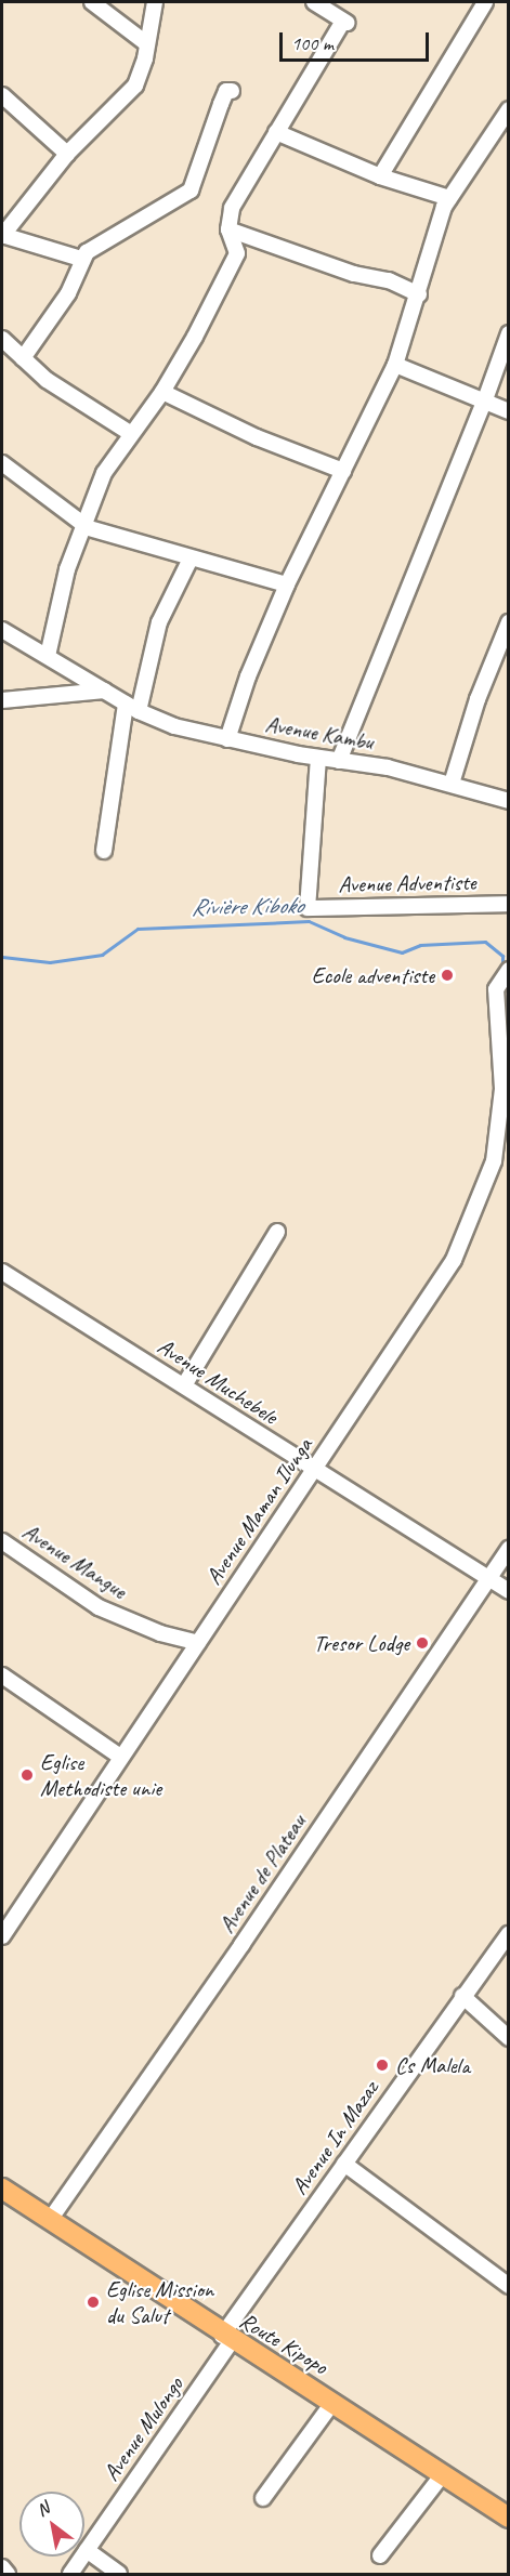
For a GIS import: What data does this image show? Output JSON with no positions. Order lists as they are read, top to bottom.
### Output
{
  "streets": {
    "main road": ["Route Kipopo"],
    "street": [
      "Avenue Kambu",
      "Avenue Adventiste",
      "Avenue Muchebele",
      "Avenue Maman Ilunga",
      "Avenue Mangue",
      "Avenue de Plateau",
      "Avenue In Mazaz",
      "Avenue Mulongo"
    ]
  },
  "crossings": [
    ["Avenue Kambu", "Avenue Adventiste"],
    ["Avenue Muchebele", "Avenue Maman Ilunga"],
    ["Avenue Muchebele", "Avenue de Plateau"],
    ["Avenue Maman Ilunga", "Avenue Mangue"],
    ["Avenue de Plateau", "Route Kipopo"],
    ["Avenue In Mazaz", "Route Kipopo"],
    ["Avenue In Mazaz", "Avenue Mulongo"],
    ["Route Kipopo", "Avenue Mulongo"]
  ],
  "water": ["Rivière Kiboko"],
  "places": [
    "Ecole adventiste",
    "Tresor Lodge",
    "Eglise Methodiste unie",
    "Cs Malela",
    "Eglise Mission du Salut"
  ],
  "scale_bar": "100 m",
  "north": "top left"
}
